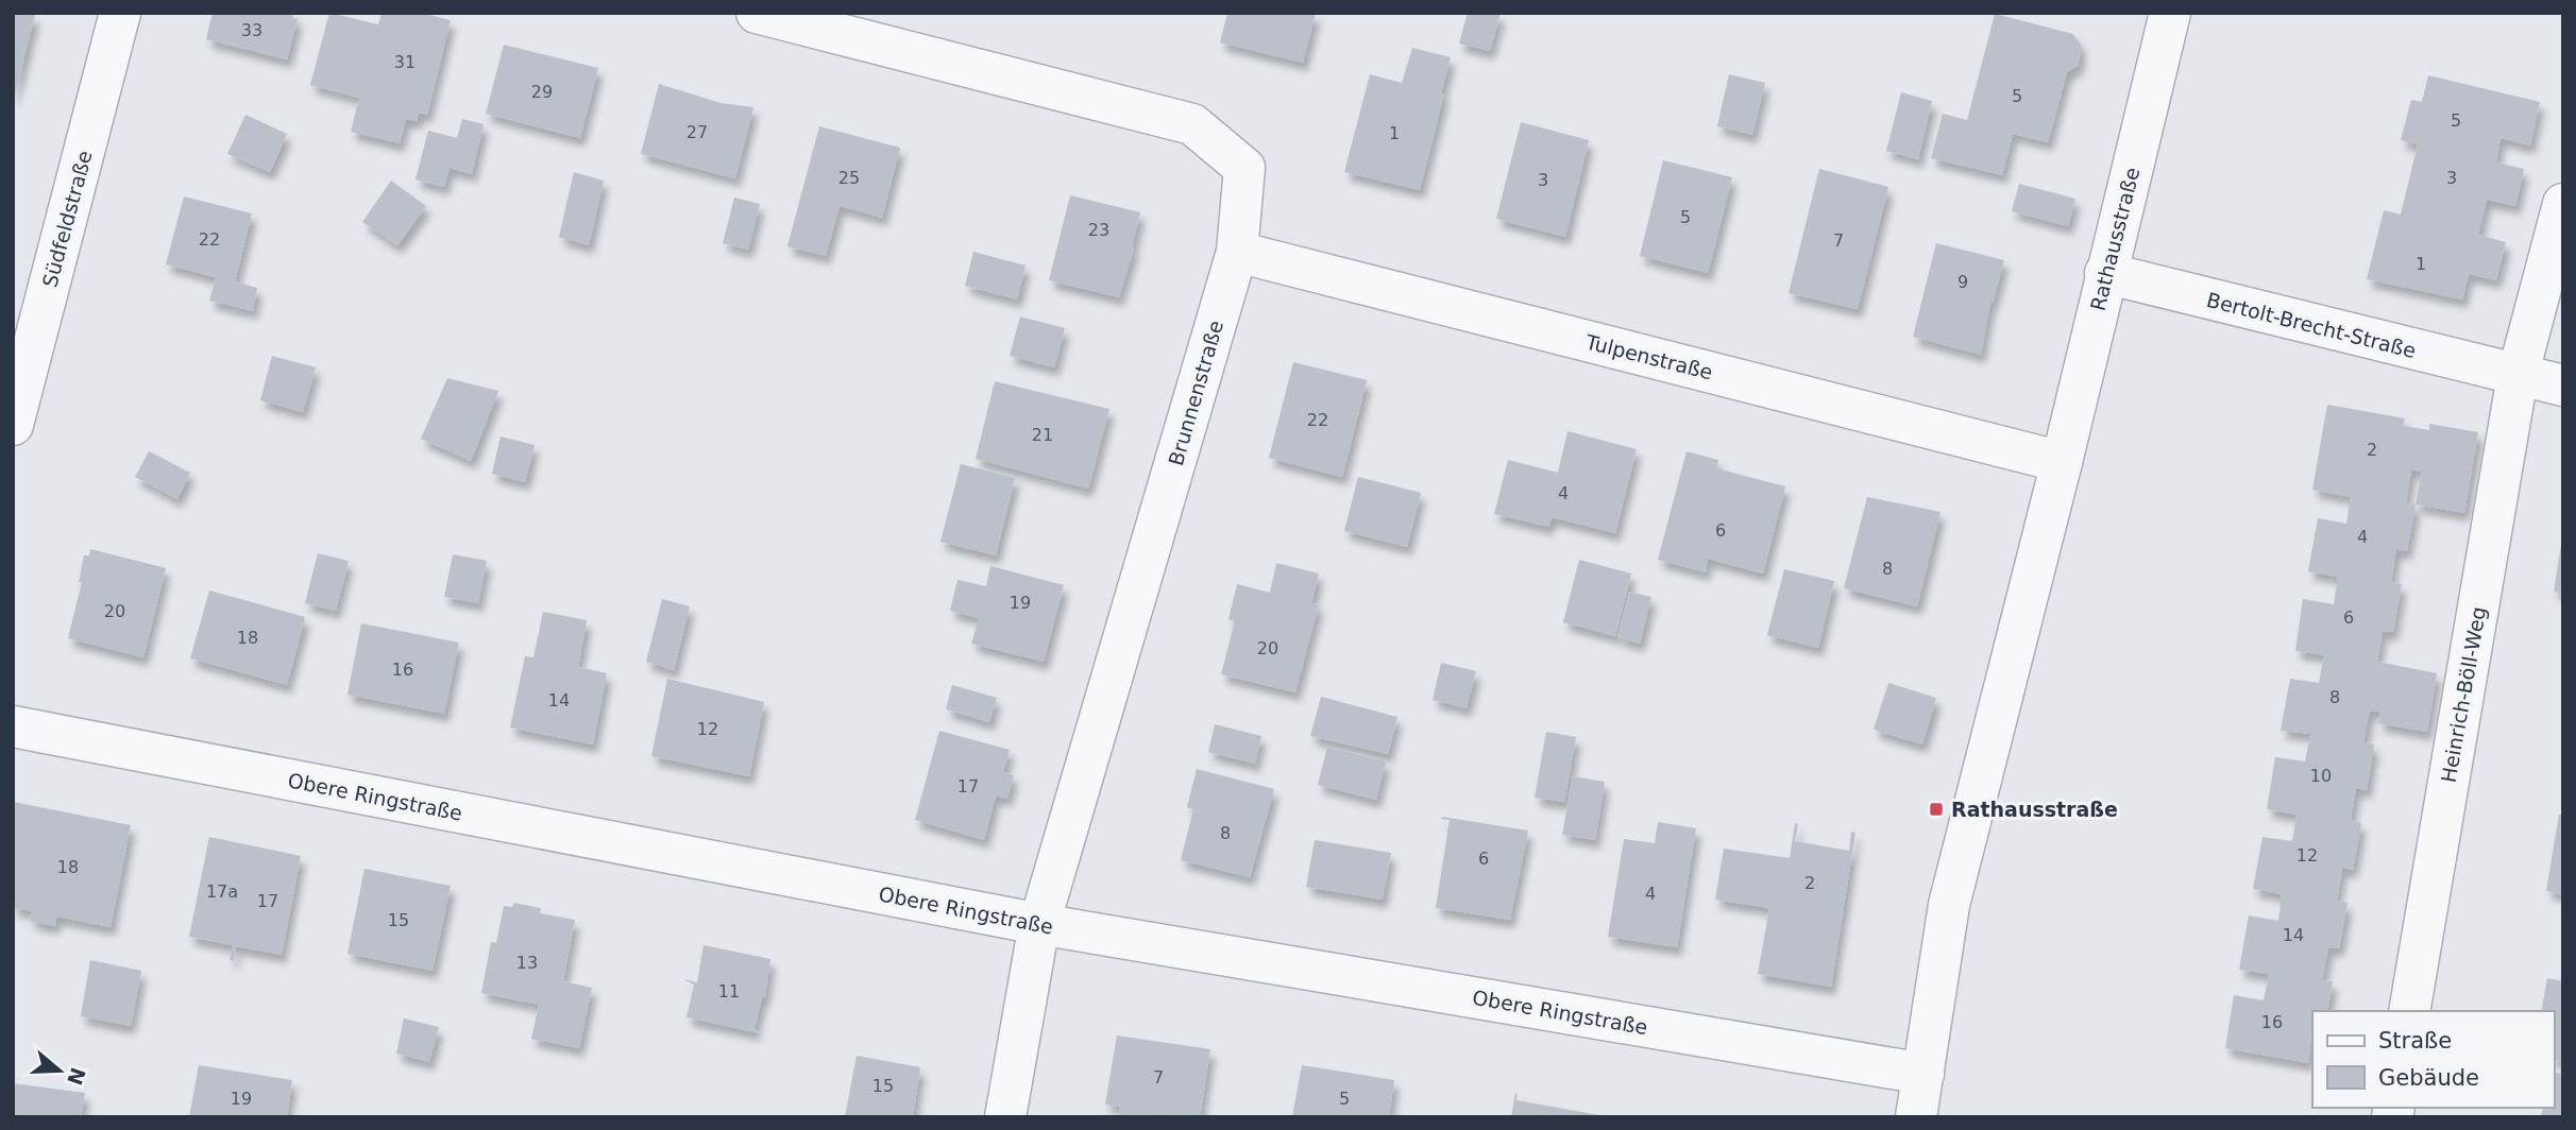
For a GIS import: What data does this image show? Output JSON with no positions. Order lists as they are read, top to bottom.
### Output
{
  "streets": {
    "street": [
      "Südfeldstraße",
      "Rathausstraße",
      "Bertolt-Brecht-Straße",
      "Tulpenstraße",
      "Brunnenstraße",
      "Heinrich-Böll-Weg",
      "Obere Ringstraße"
    ]
  },
  "crossings": [
    ["Rathausstraße", "Bertolt-Brecht-Straße"],
    ["Rathausstraße", "Tulpenstraße"],
    ["Rathausstraße", "Obere Ringstraße"],
    ["Bertolt-Brecht-Straße", "Heinrich-Böll-Weg"],
    ["Tulpenstraße", "Brunnenstraße"],
    ["Brunnenstraße", "Obere Ringstraße"]
  ],
  "places": {
    "transit": ["Rathausstraße"]
  },
  "house_numbers": [
    "33",
    "31",
    "29",
    "5",
    "5",
    "27",
    "1",
    "25",
    "3",
    "3",
    "5",
    "23",
    "22",
    "7",
    "1",
    "9",
    "22",
    "21",
    "2",
    "4",
    "6",
    "4",
    "8",
    "19",
    "20",
    "6",
    "18",
    "20",
    "16",
    "8",
    "14",
    "12",
    "10",
    "17",
    "8",
    "12",
    "6",
    "18",
    "2",
    "17a",
    "4",
    "17",
    "15",
    "14",
    "13",
    "11",
    "16",
    "7",
    "15",
    "19",
    "5"
  ],
  "legend": ["Straße", "Gebäude"],
  "north": "right"
}
